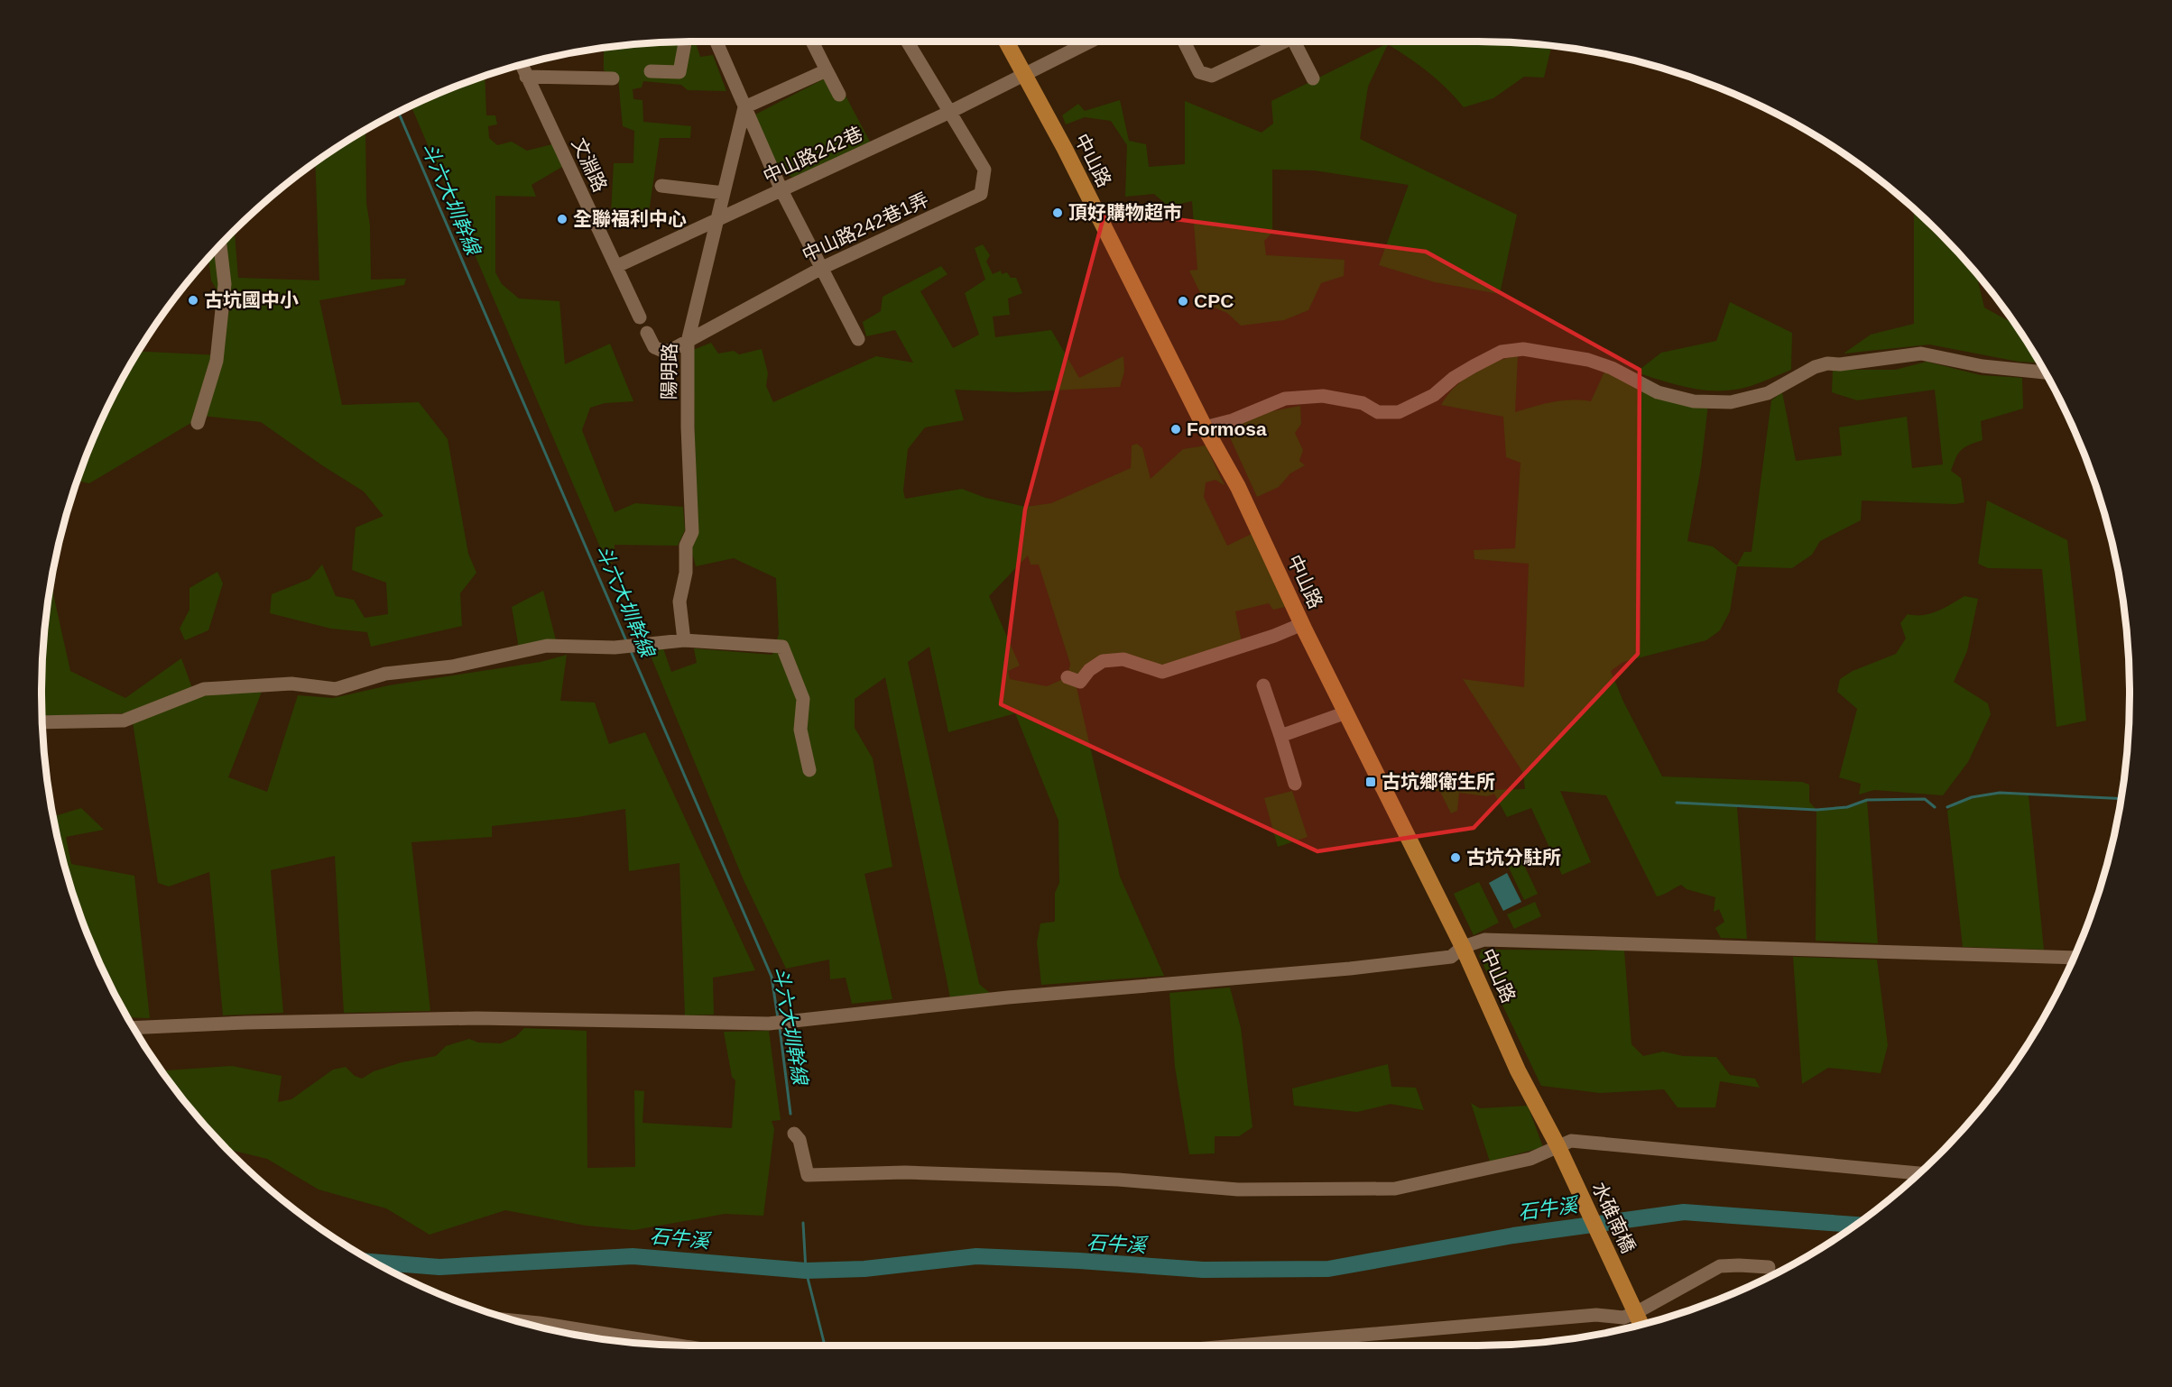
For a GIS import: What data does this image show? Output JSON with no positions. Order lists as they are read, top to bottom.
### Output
{
  "streets": {
    "main road": ["中山路", "水碓南橋"],
    "street": [
      "中山路242巷",
      "文淵路",
      "中山路242巷1弄",
      "陽明路"
    ]
  },
  "crossings": [
    ["中山路242巷", "中山路"],
    ["中山路242巷", "文淵路"],
    ["中山路242巷", "中山路242巷1弄"],
    ["中山路242巷", "陽明路"],
    ["中山路", "水碓南橋"],
    ["中山路242巷1弄", "陽明路"]
  ],
  "water": ["斗六大圳幹線", "石牛溪"],
  "places": {
    "other": [
      "頂好購物超市",
      "全聯福利中心",
      "古坑國中小",
      "CPC",
      "Formosa",
      "古坑分駐所"
    ],
    "transit": ["古坑鄉衛生所"]
  }
}
